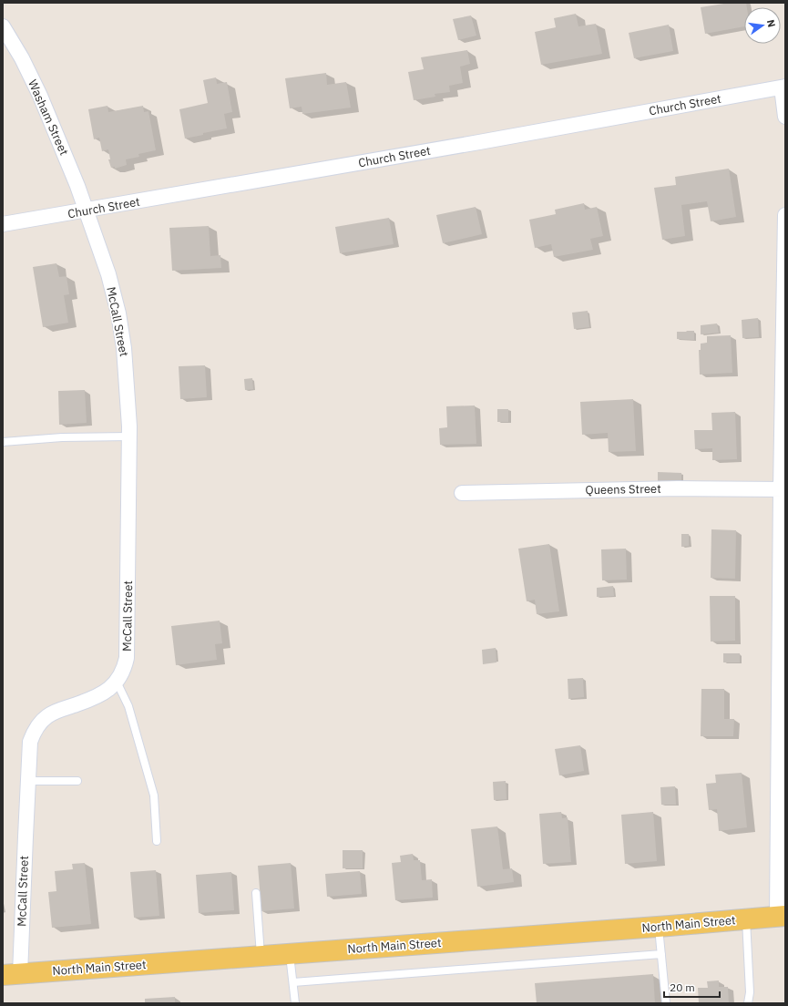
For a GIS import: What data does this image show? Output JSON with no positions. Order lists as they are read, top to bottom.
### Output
{
  "streets": {
    "main road": ["North Main Street"],
    "street": [
      "Church Street",
      "Washam Street",
      "McCall Street",
      "Queens Street"
    ]
  },
  "crossings": [
    ["Church Street", "Washam Street"],
    ["Church Street", "McCall Street"],
    ["Washam Street", "McCall Street"],
    ["McCall Street", "North Main Street"]
  ],
  "scale_bar": "20 m",
  "north": "right"
}
